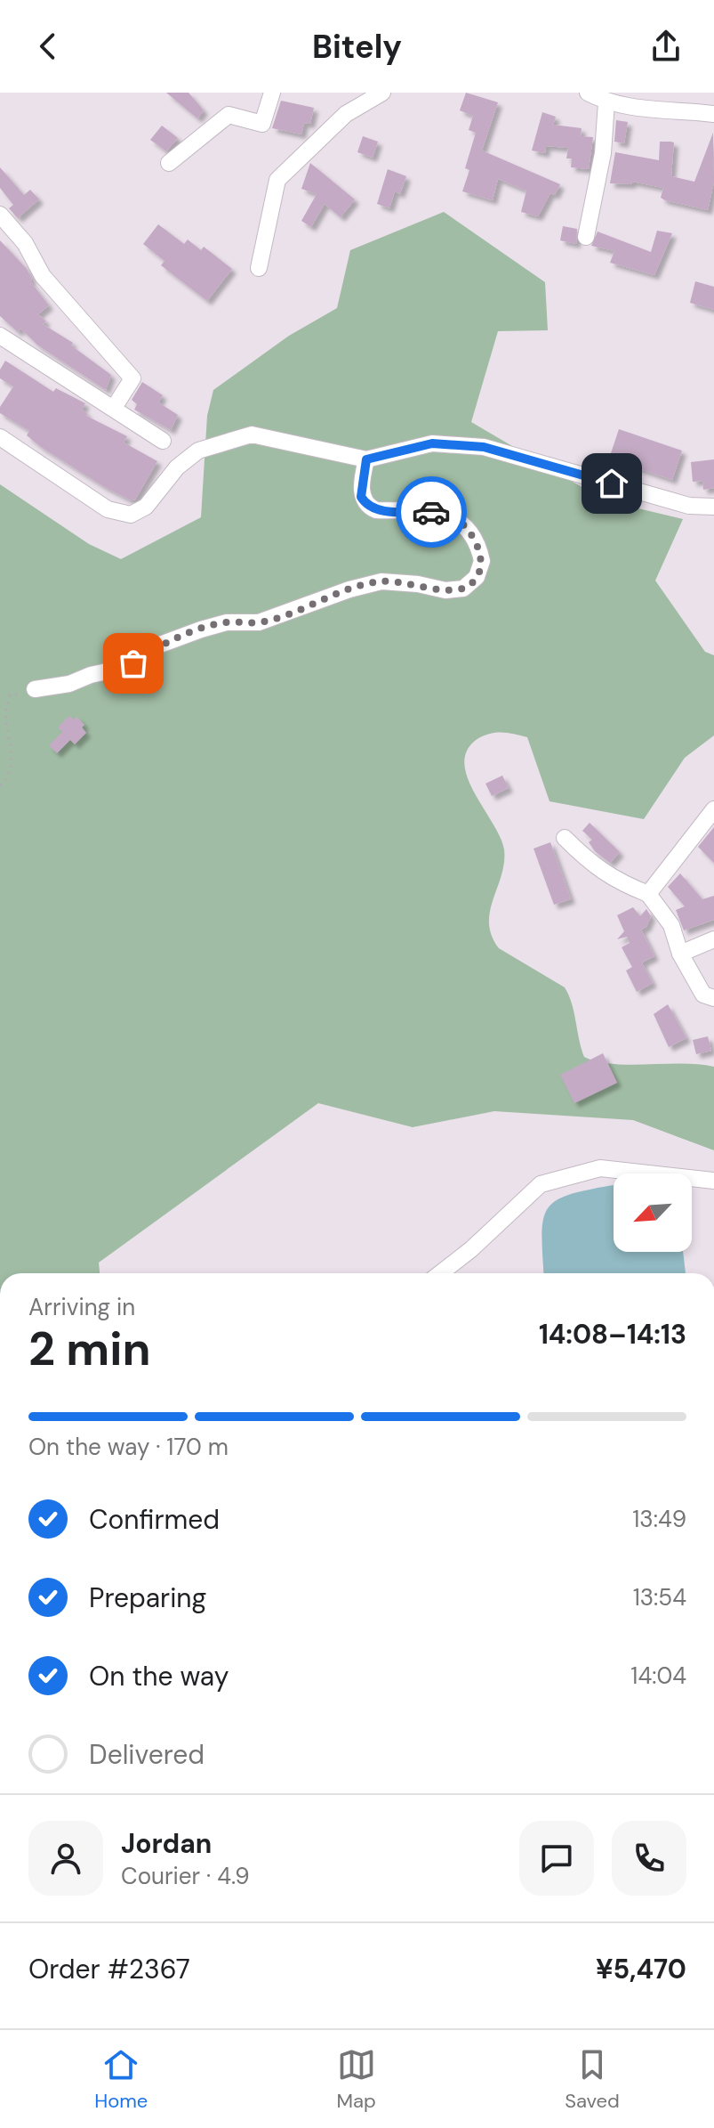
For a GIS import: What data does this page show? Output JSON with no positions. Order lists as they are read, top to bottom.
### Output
{
  "north": "bottom left",
  "page": {
    "header": "Bitely",
    "heading": ["2 min", "Arriving in", "14:08–14:13"],
    "panel": [
      "Jordan",
      "Courier · 4.9",
      "Order #2367",
      "¥5,470"
    ],
    "bar": "On the way · 170 m",
    "list": [
      ["Confirmed", "13:49"],
      ["Preparing", "13:54"],
      ["On the way", "14:04"],
      "Delivered"
    ],
    "tabs": ["Home", "Map", "Saved"]
  }
}
